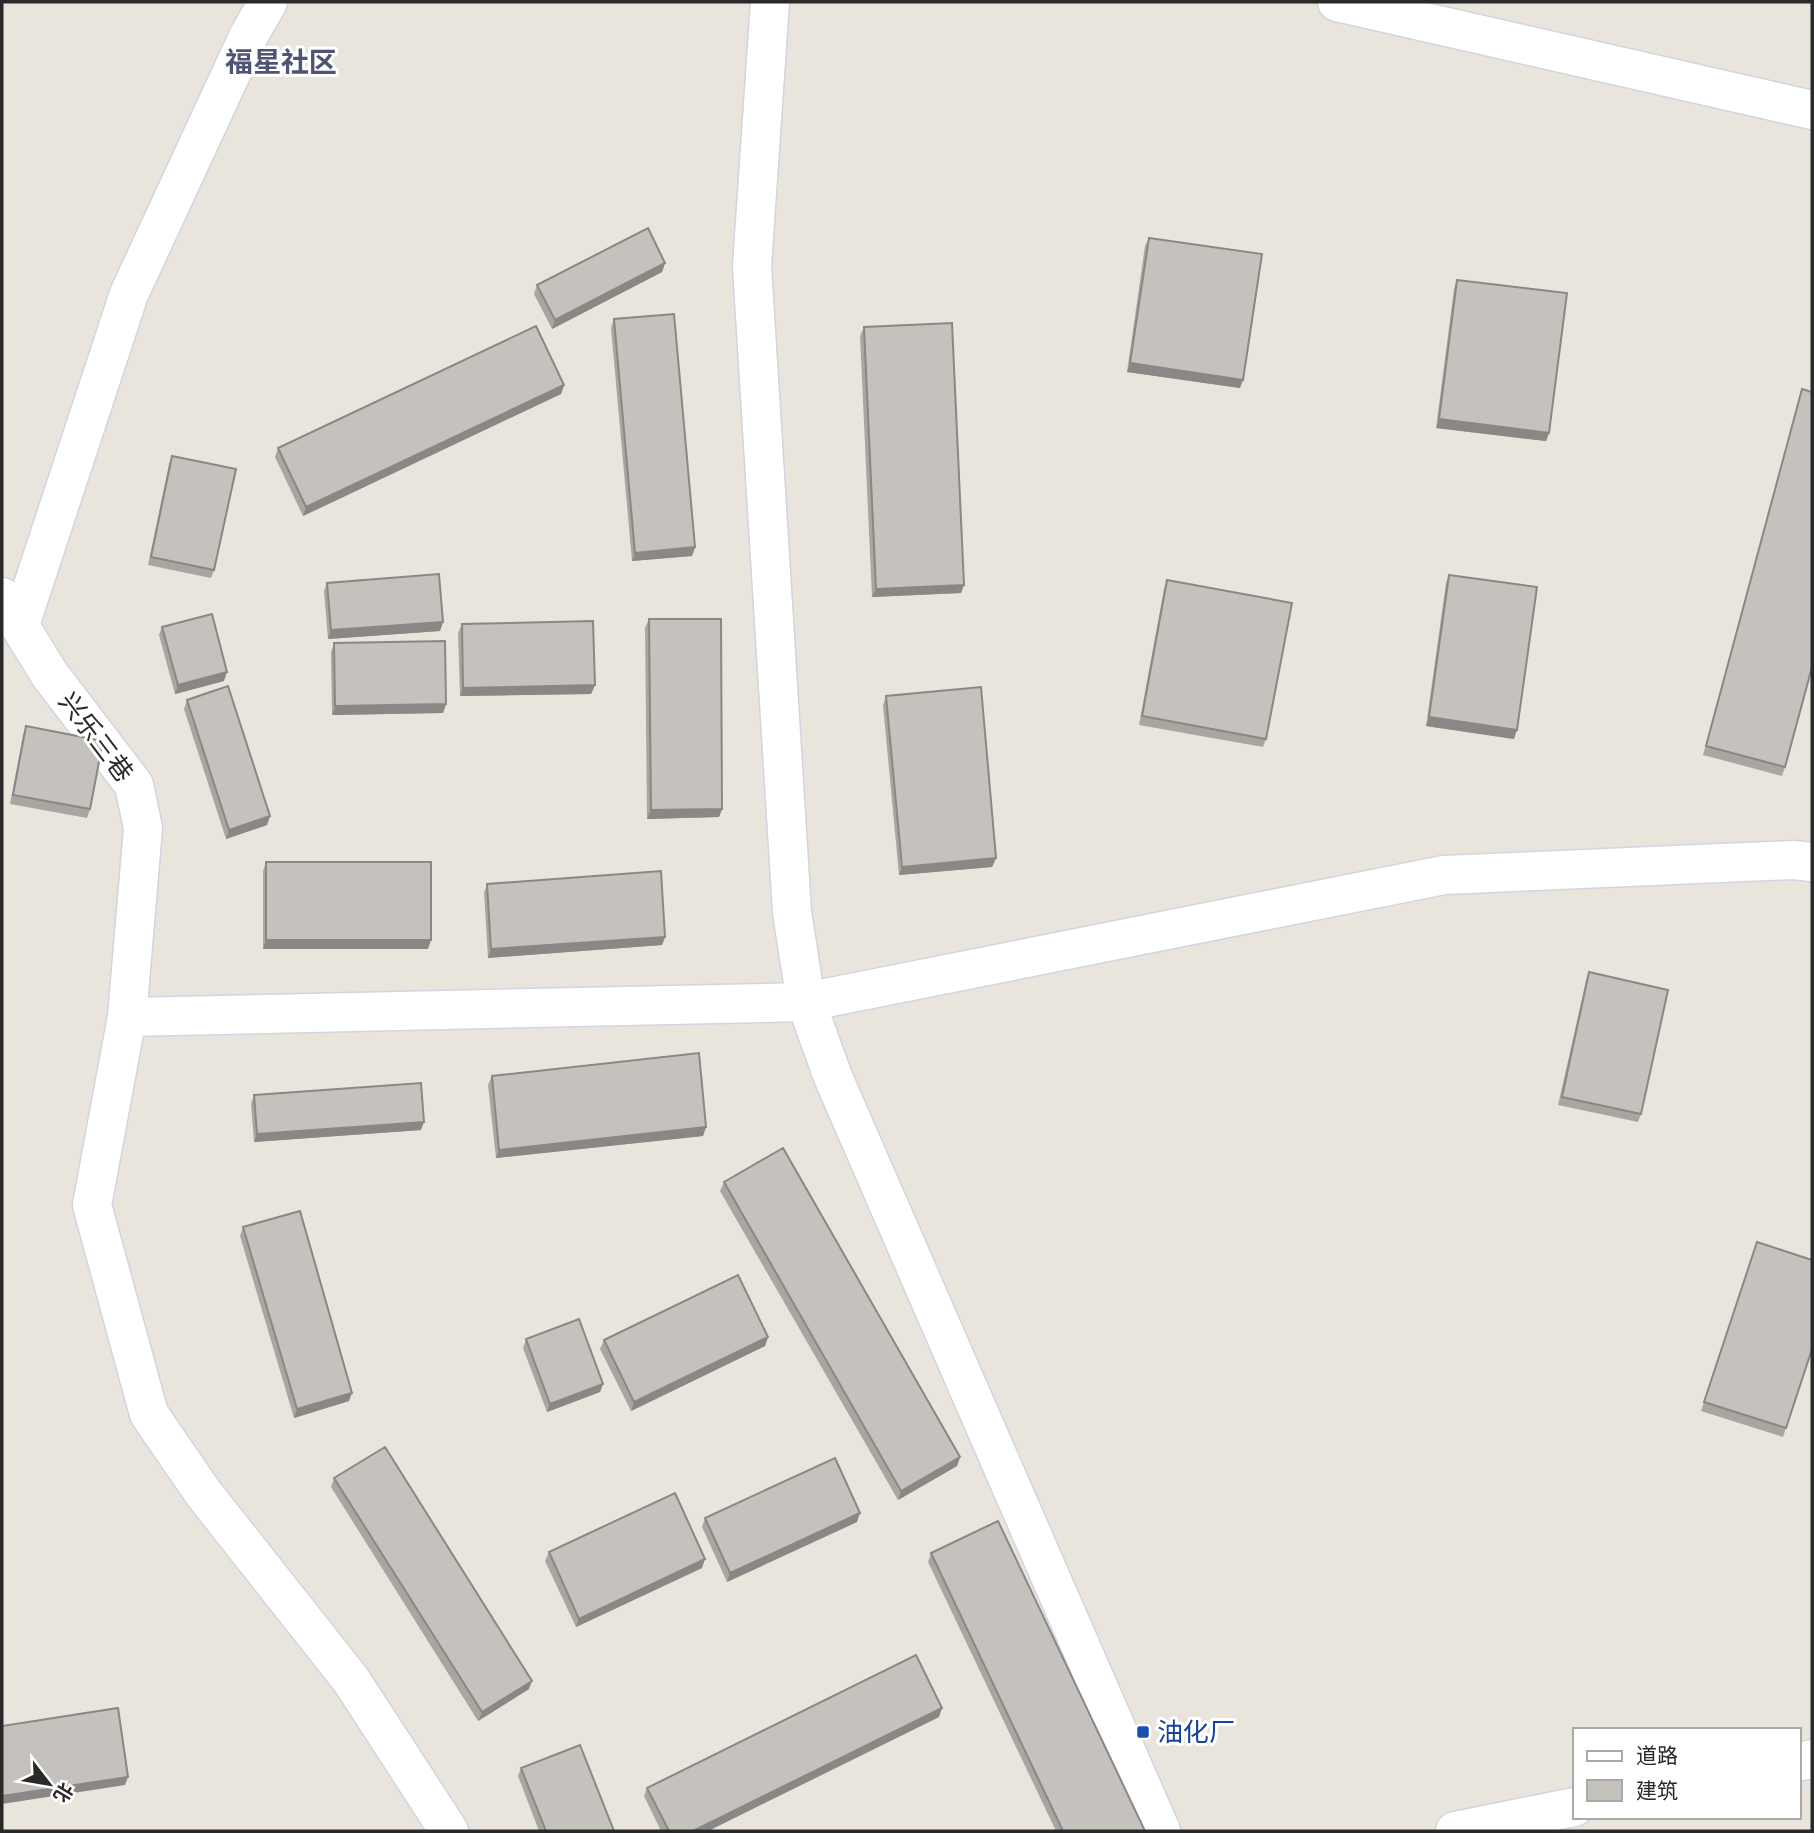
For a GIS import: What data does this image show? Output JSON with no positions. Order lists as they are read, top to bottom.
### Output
{
  "streets": {
    "street": ["兴乐三巷"]
  },
  "districts": ["福星社区"],
  "places": {
    "transit": ["油化厂"]
  },
  "legend": ["道路", "建筑"],
  "north": "bottom right"
}
